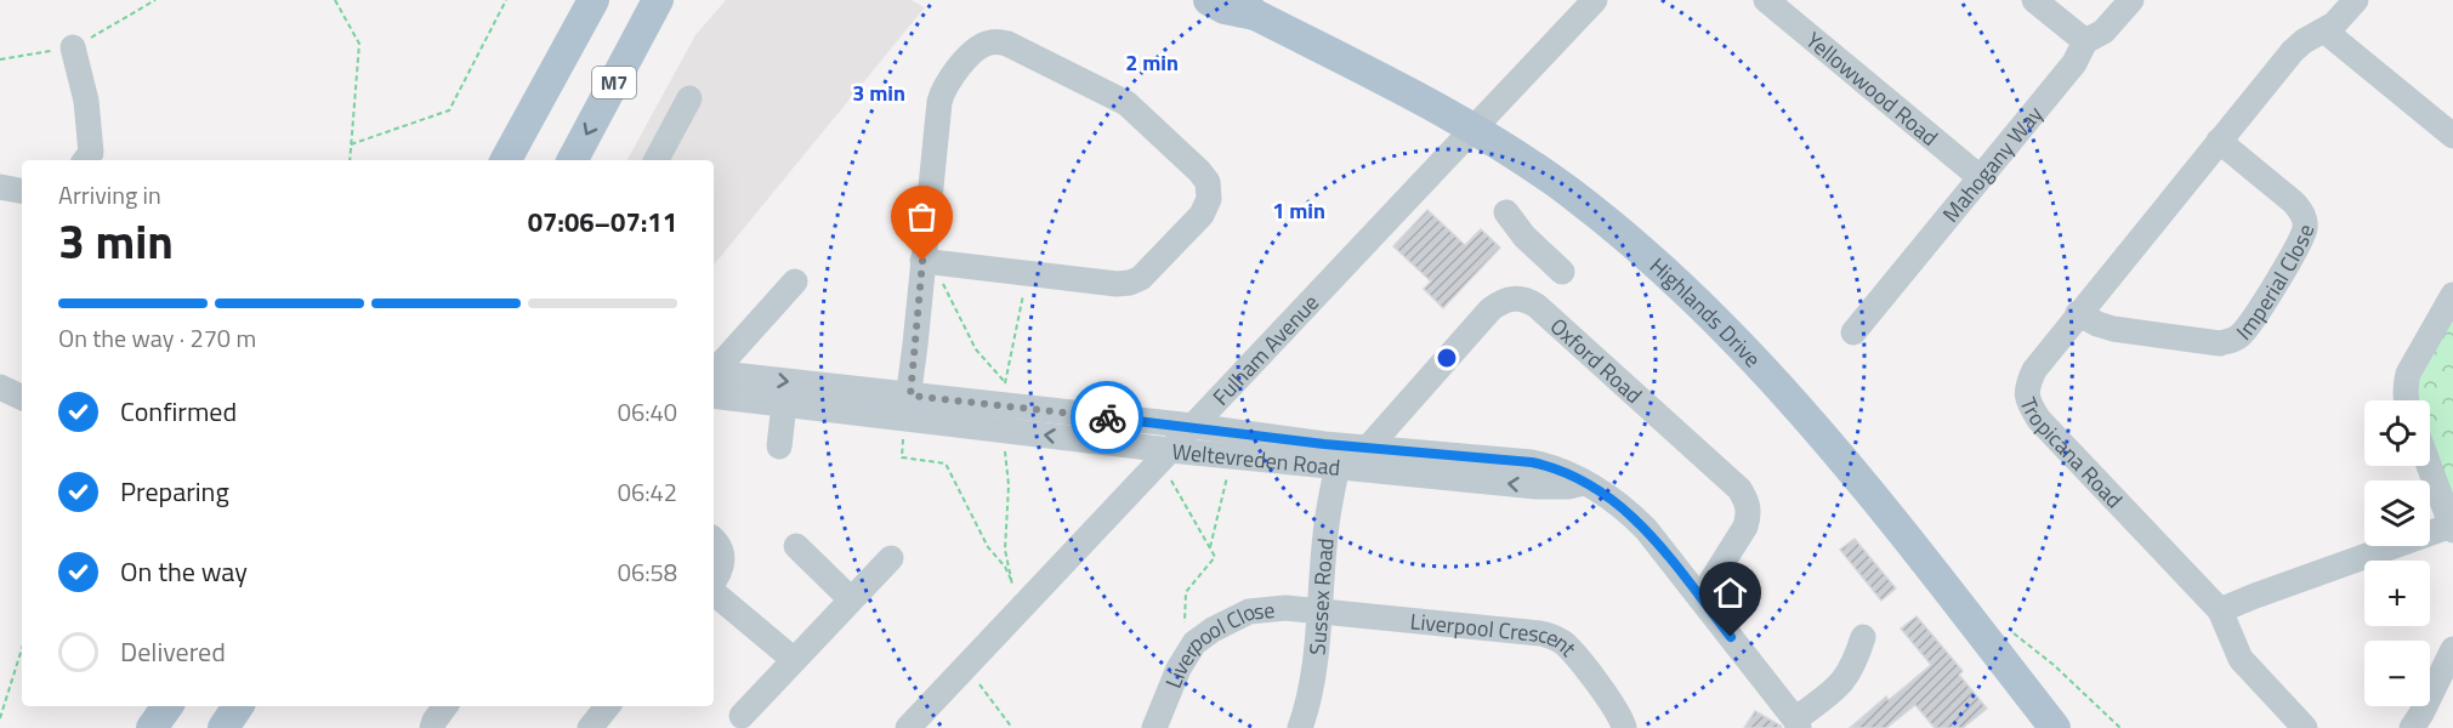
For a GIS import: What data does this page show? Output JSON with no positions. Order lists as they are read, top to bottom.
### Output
{
  "streets": {
    "main road": ["M7", "Highlands Drive"],
    "street": [
      "Yellowwood Road",
      "Mahogany Way",
      "Imperial Close",
      "Fulham Avenue",
      "Oxford Road",
      "Tropicana Road",
      "Weltevreden Road",
      "Sussex Road",
      "Liverpool Crescent",
      "Liverpool Close"
    ]
  },
  "crossings": [
    ["Yellowwood Road", "Mahogany Way"],
    ["Imperial Close", "Tropicana Road"],
    ["Highlands Drive", "Fulham Avenue"],
    ["Fulham Avenue", "Weltevreden Road"],
    ["Oxford Road", "Weltevreden Road"],
    ["Weltevreden Road", "Sussex Road"],
    ["Sussex Road", "Liverpool Crescent"],
    ["Sussex Road", "Liverpool Close"],
    ["Liverpool Crescent", "Liverpool Close"]
  ],
  "page": {
    "heading": ["3 min", "Arriving in", "07:06–07:11"],
    "bar": "On the way · 270 m",
    "list": [
      ["Confirmed", "06:40"],
      ["Preparing", "06:42"],
      ["On the way", "06:58"],
      "Delivered"
    ],
    "map_buttons": ["+", "−"]
  },
  "rings": ["2 min", "3 min", "1 min"]
}
